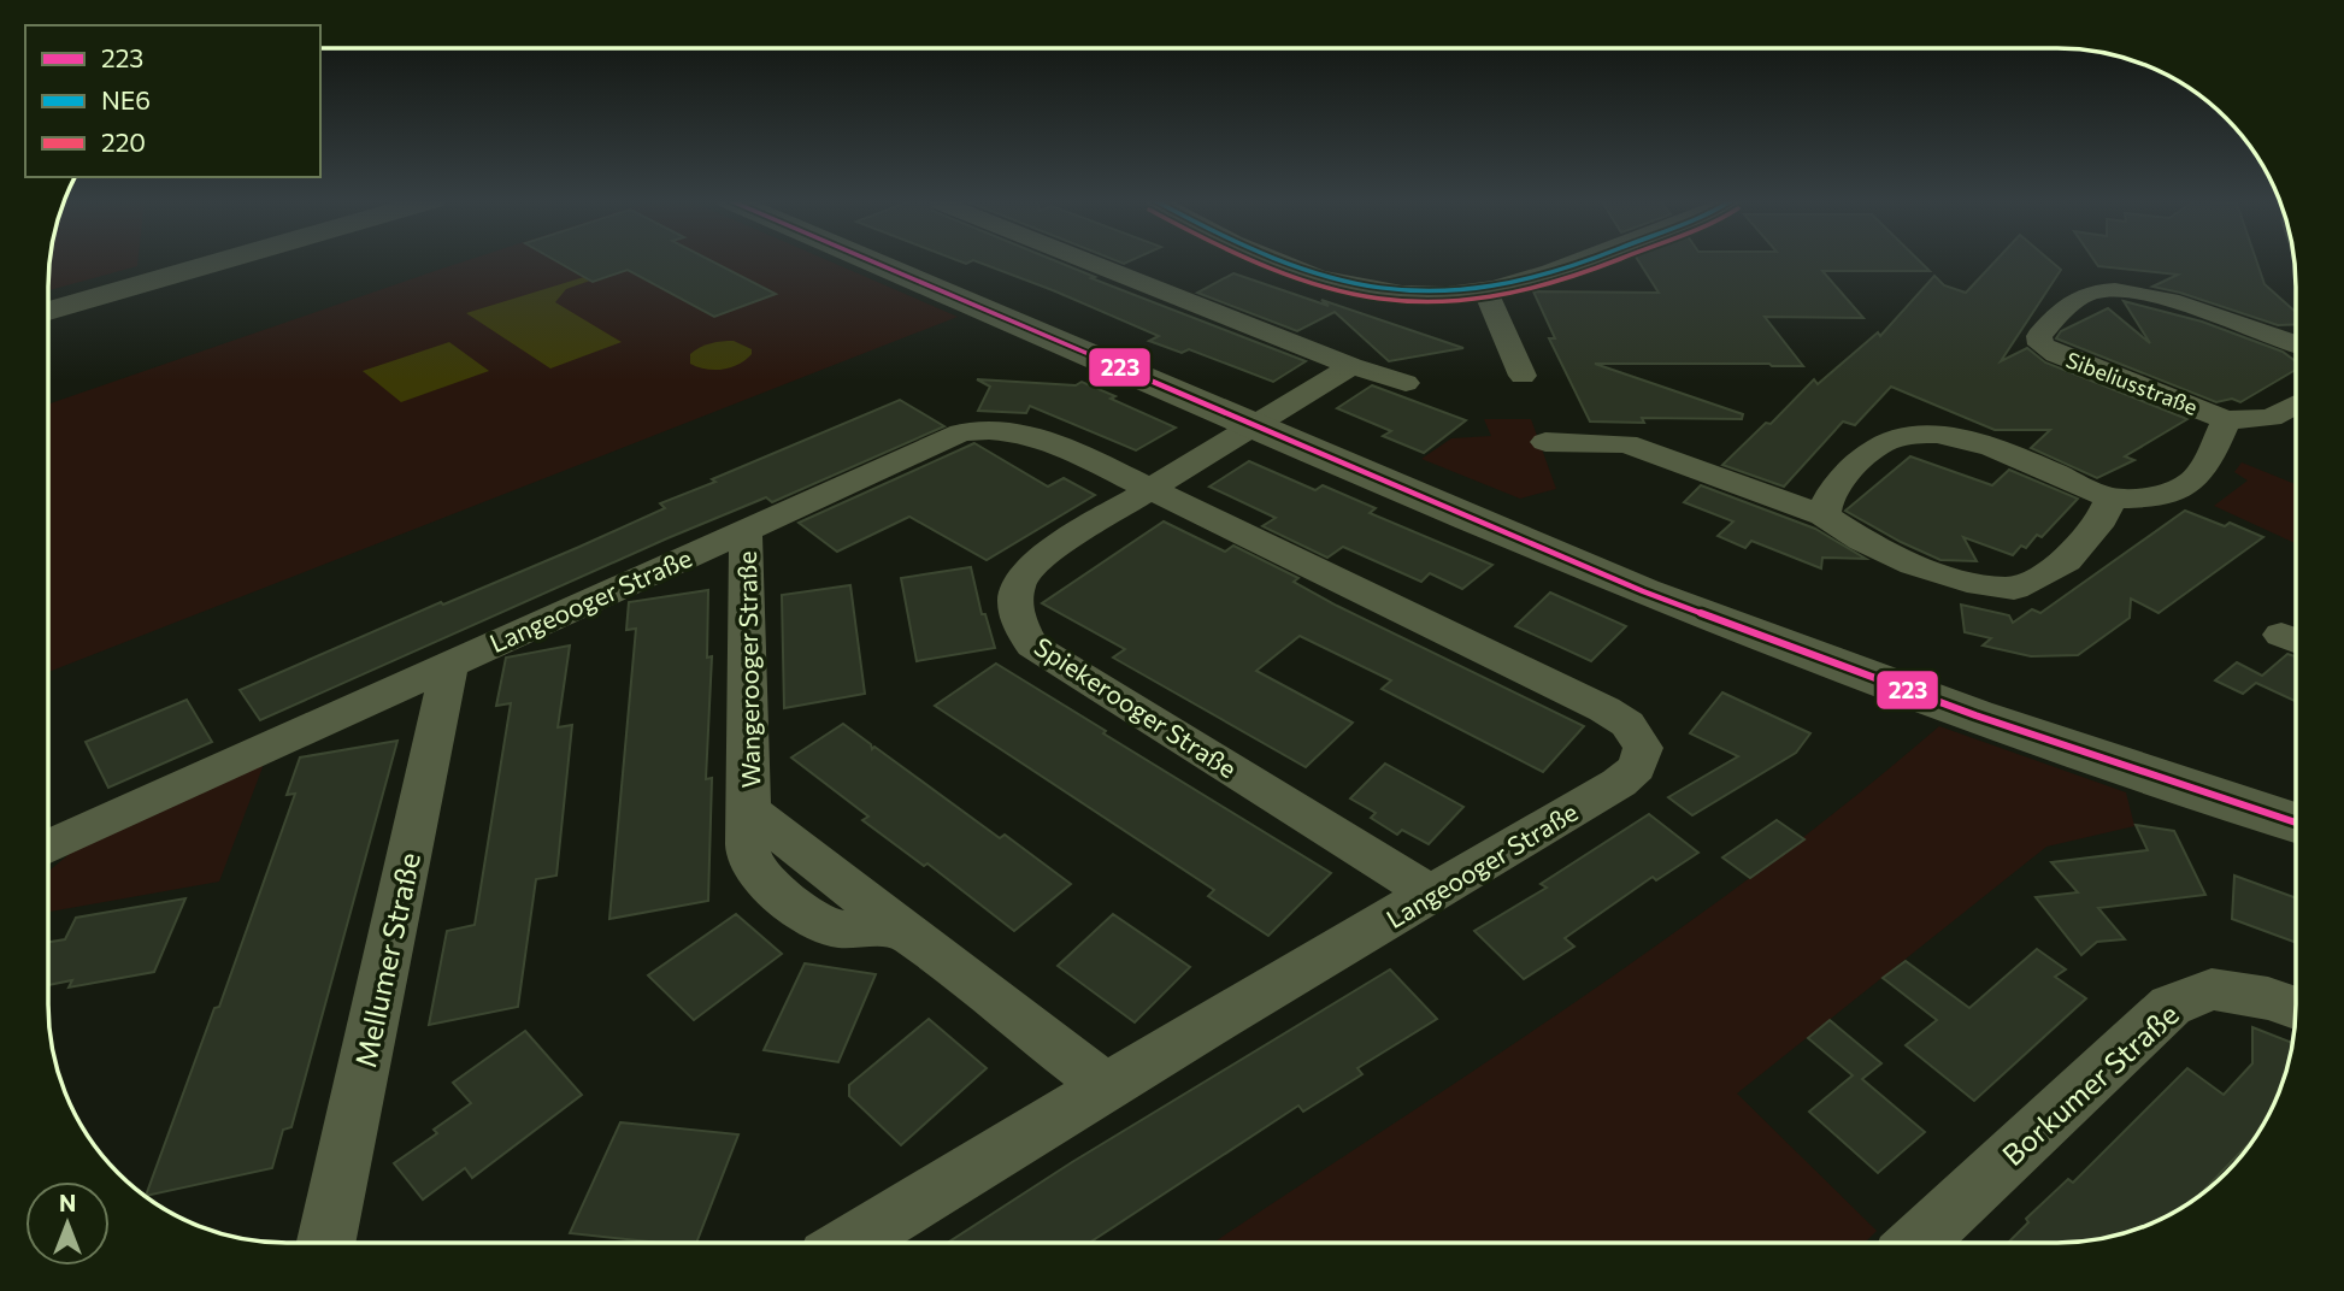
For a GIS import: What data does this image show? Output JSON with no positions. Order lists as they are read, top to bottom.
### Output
{
  "streets": {
    "street": [
      "Sibeliusstraße",
      "Langeooger Straße",
      "Wangerooger Straße",
      "Spiekerooger Straße",
      "Mellumer Straße",
      "Borkumer Straße"
    ]
  },
  "crossings": [
    ["Langeooger Straße", "Wangerooger Straße"],
    ["Langeooger Straße", "Spiekerooger Straße"],
    ["Langeooger Straße", "Mellumer Straße"]
  ],
  "lines": ["transit line 223", "transit line NE6", "transit line 220"],
  "legend": ["223", "NE6", "220"],
  "north": "top"
}
